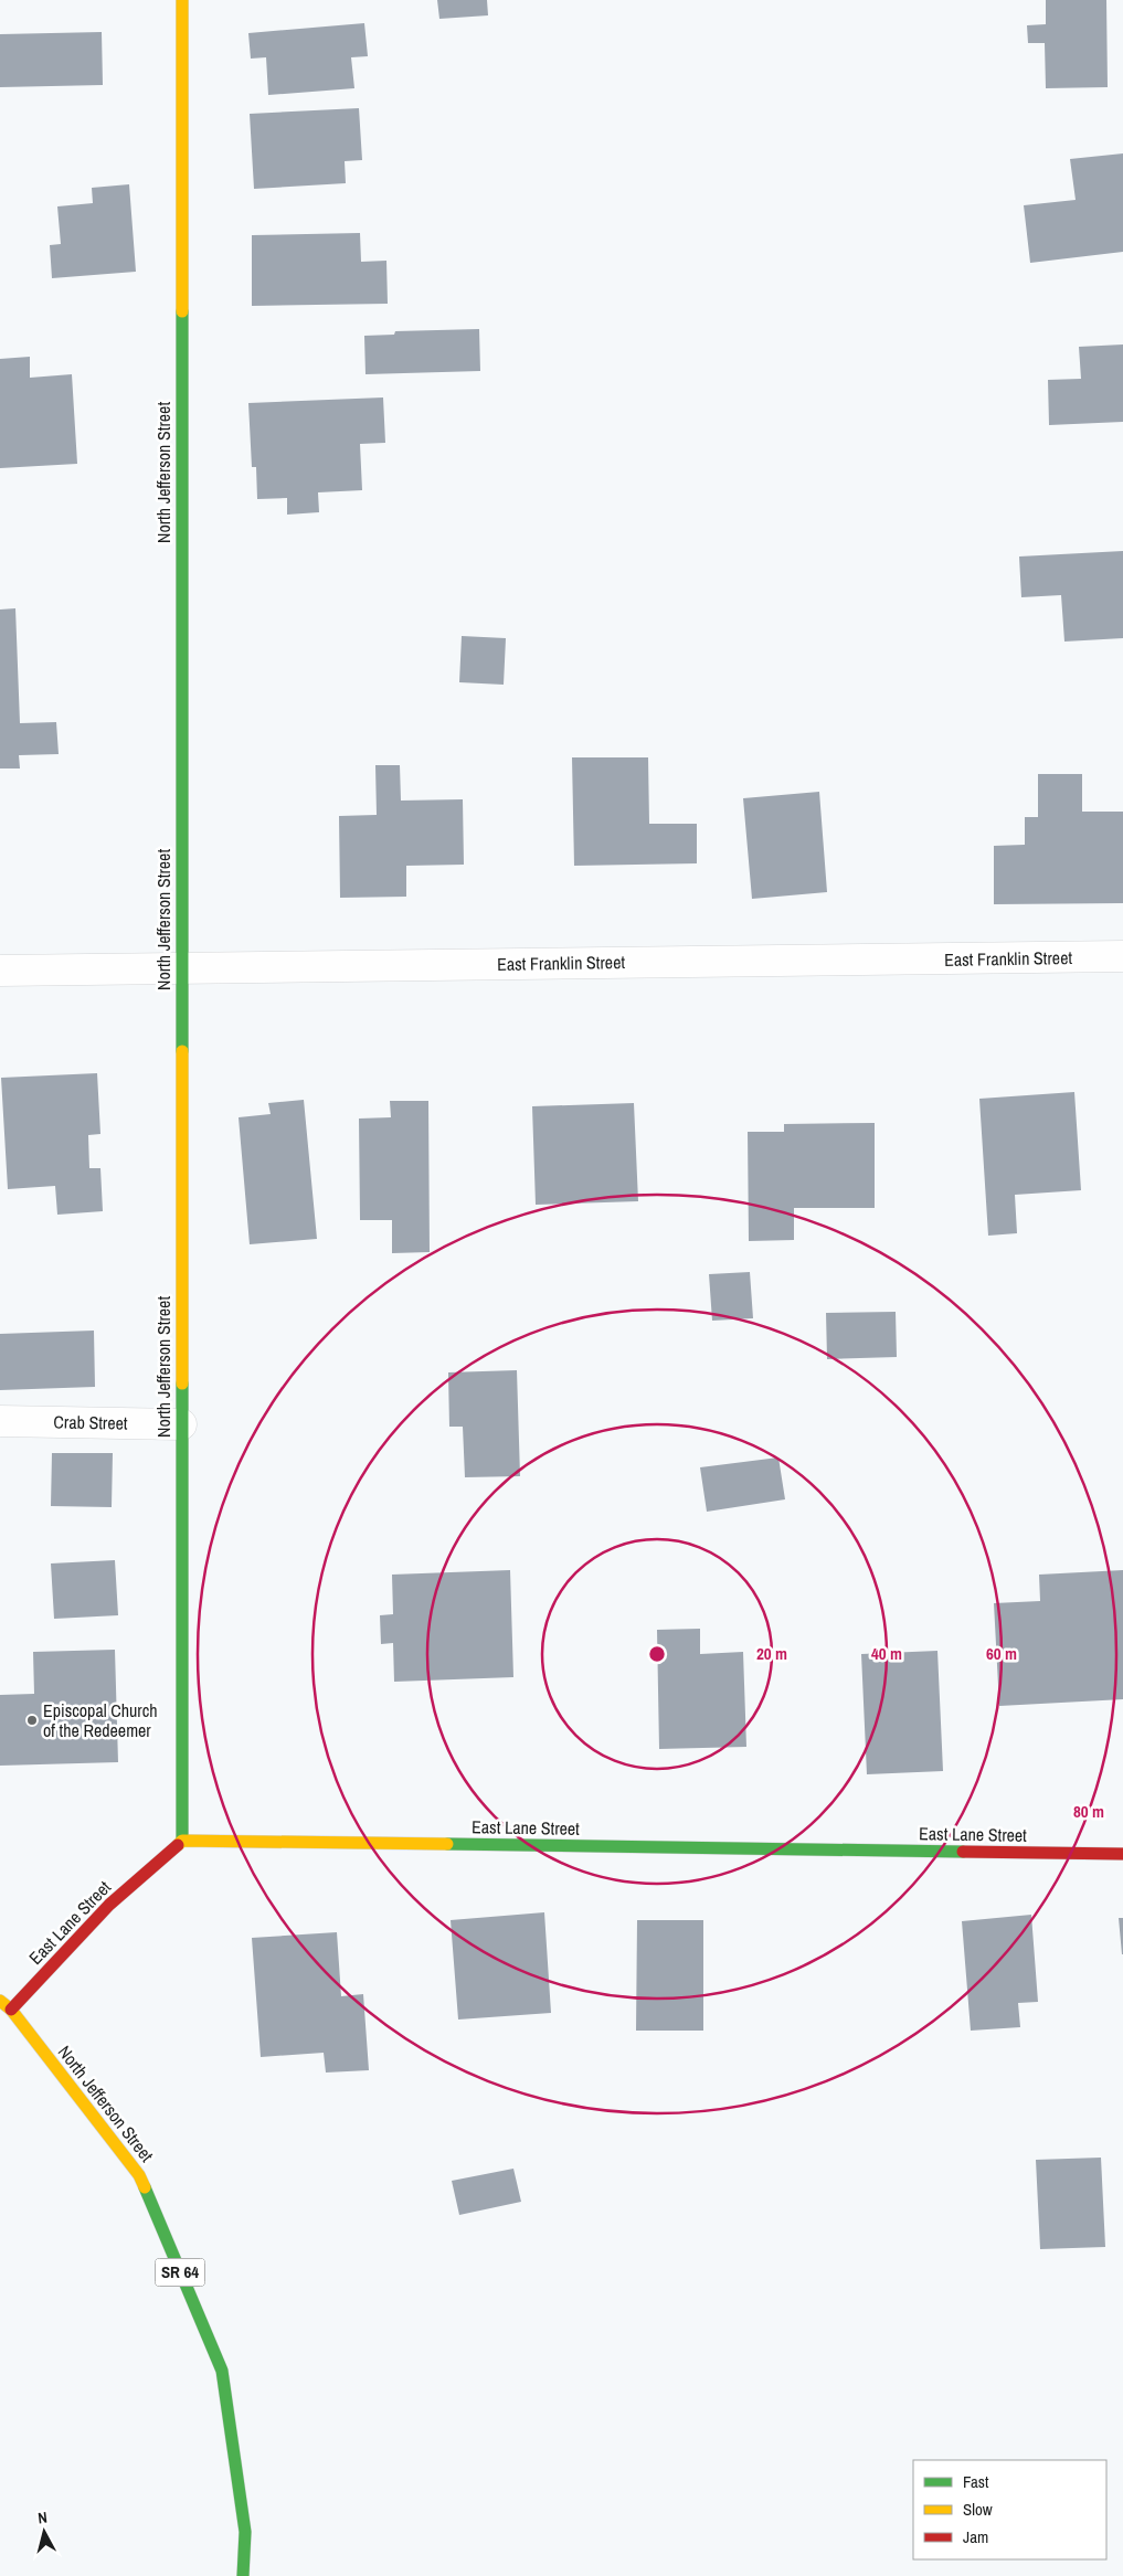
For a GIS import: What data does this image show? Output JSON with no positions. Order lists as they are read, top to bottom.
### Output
{
  "streets": {
    "street": [
      "North Jefferson Street",
      "East Franklin Street",
      "Crab Street",
      "East Lane Street",
      "SR 64"
    ]
  },
  "crossings": [
    ["North Jefferson Street", "East Franklin Street"],
    ["North Jefferson Street", "Crab Street"],
    ["North Jefferson Street", "East Lane Street"],
    ["North Jefferson Street", "SR 64"],
    ["East Lane Street", "SR 64"]
  ],
  "places": ["Episcopal Church of the Redeemer"],
  "legend": ["Fast", "Slow", "Jam"],
  "north": "top",
  "rings": [
    "20 m",
    "40 m",
    "60 m",
    "80 m"
  ]
}
